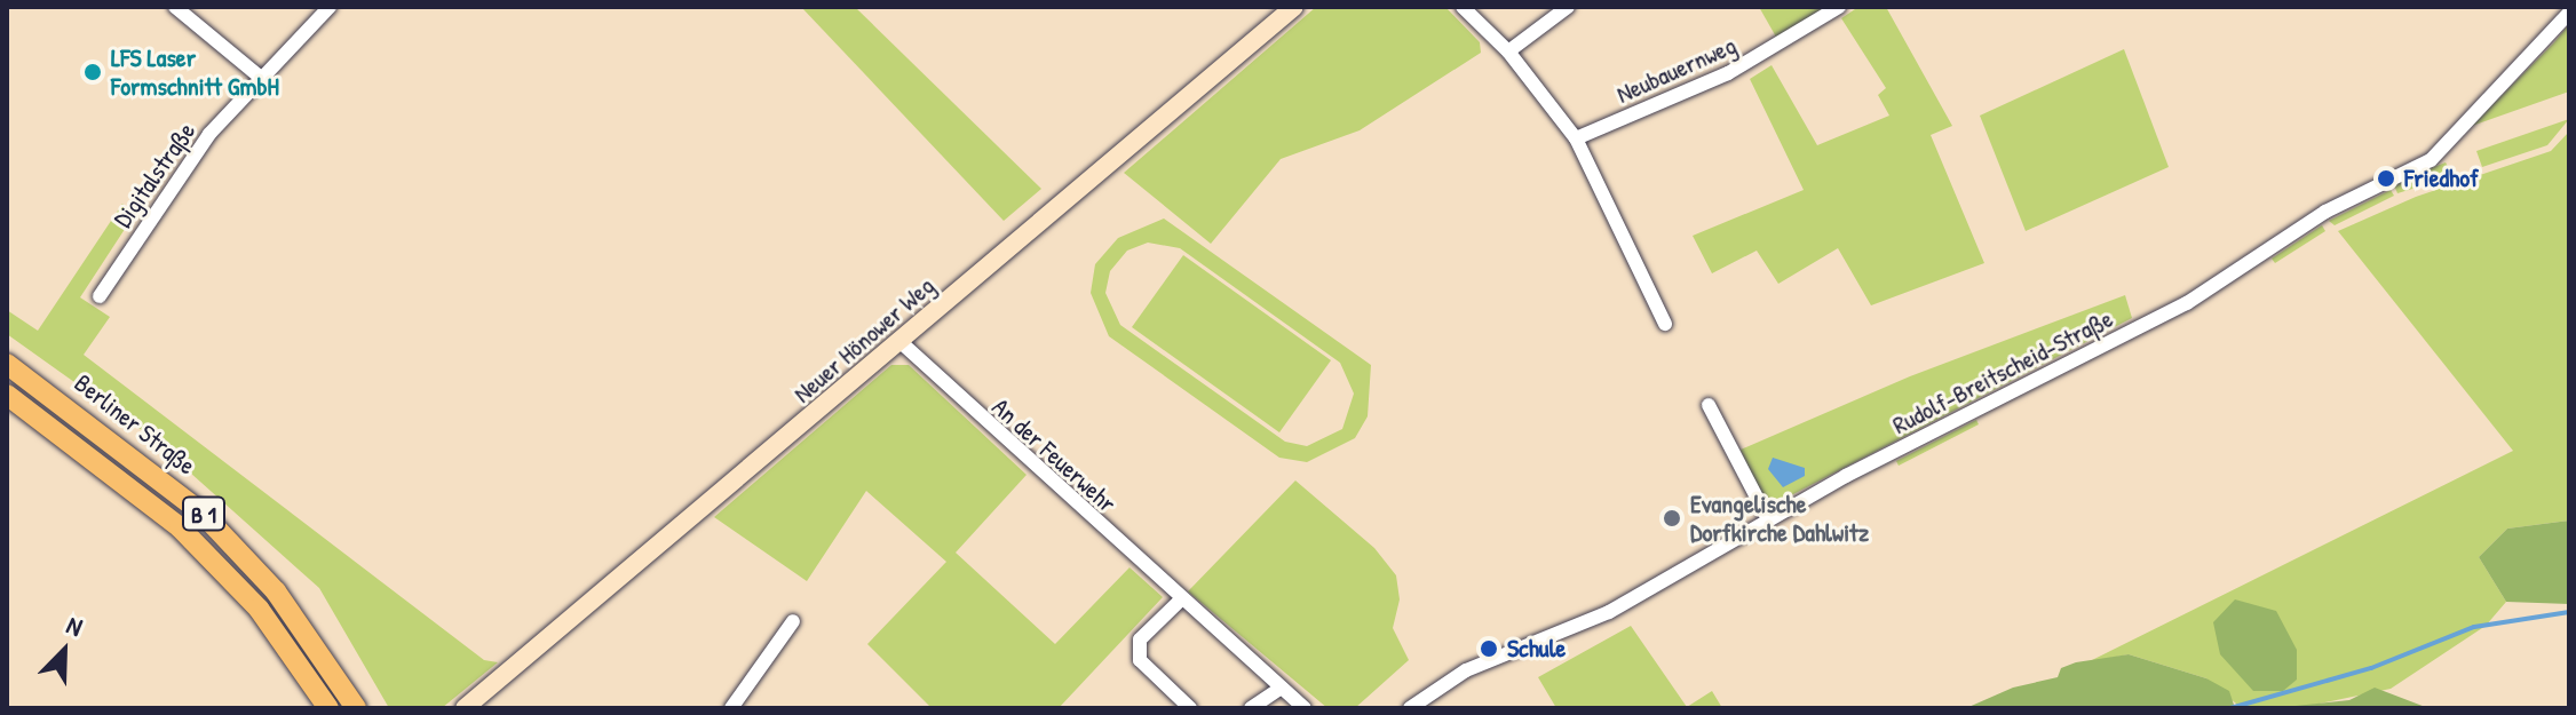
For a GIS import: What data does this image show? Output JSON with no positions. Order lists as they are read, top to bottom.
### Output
{
  "streets": {
    "main road": ["Neuer Hönower Weg", "Berliner Straße", "B 1"],
    "street": [
      "Neubauernweg",
      "Digitalstraße",
      "Rudolf-Breitscheid-Straße",
      "An der Feuerwehr"
    ]
  },
  "crossings": [
    ["Neuer Hönower Weg", "An der Feuerwehr"]
  ],
  "places": [
    "LFS Laser Formschnitt GmbH",
    "Friedhof",
    "Evangelische Dorfkirche Dahlwitz",
    "Schule"
  ],
  "north": "top right"
}
